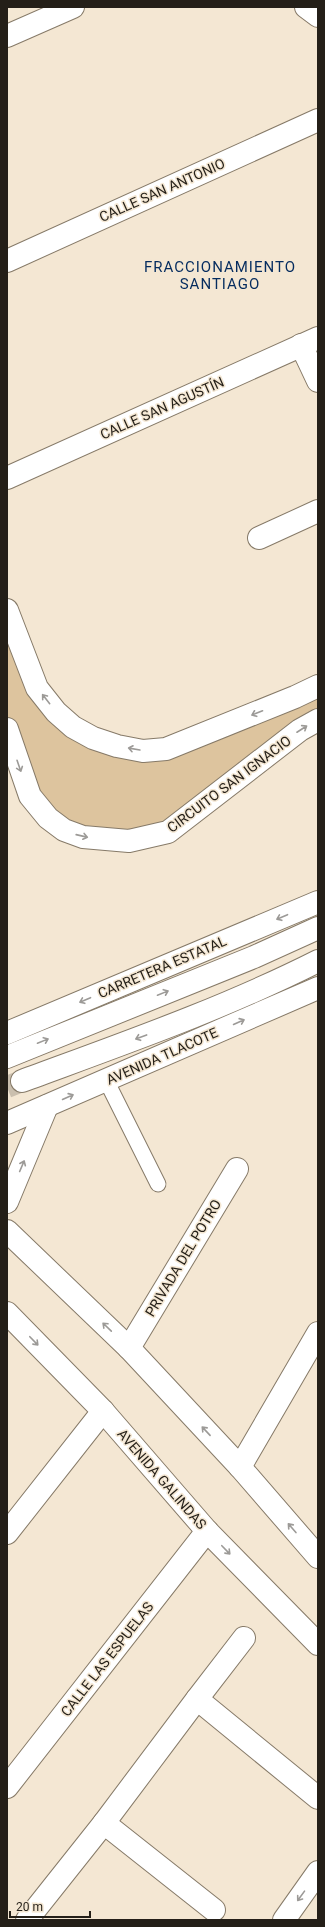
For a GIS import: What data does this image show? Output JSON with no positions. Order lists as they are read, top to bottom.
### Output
{
  "streets": {
    "street": [
      "CALLE SAN ANTONIO",
      "CALLE SAN AGUSTÍN",
      "CIRCUITO SAN IGNACIO",
      "CARRETERA ESTATAL",
      "AVENIDA TLACOTE",
      "PRIVADA DEL POTRO",
      "AVENIDA GALINDAS",
      "CALLE LAS ESPUELAS"
    ]
  },
  "crossings": [
    ["AVENIDA GALINDAS", "CALLE LAS ESPUELAS"]
  ],
  "districts": ["FRACCIONAMIENTO SANTIAGO"],
  "scale_bar": "20 m"
}
